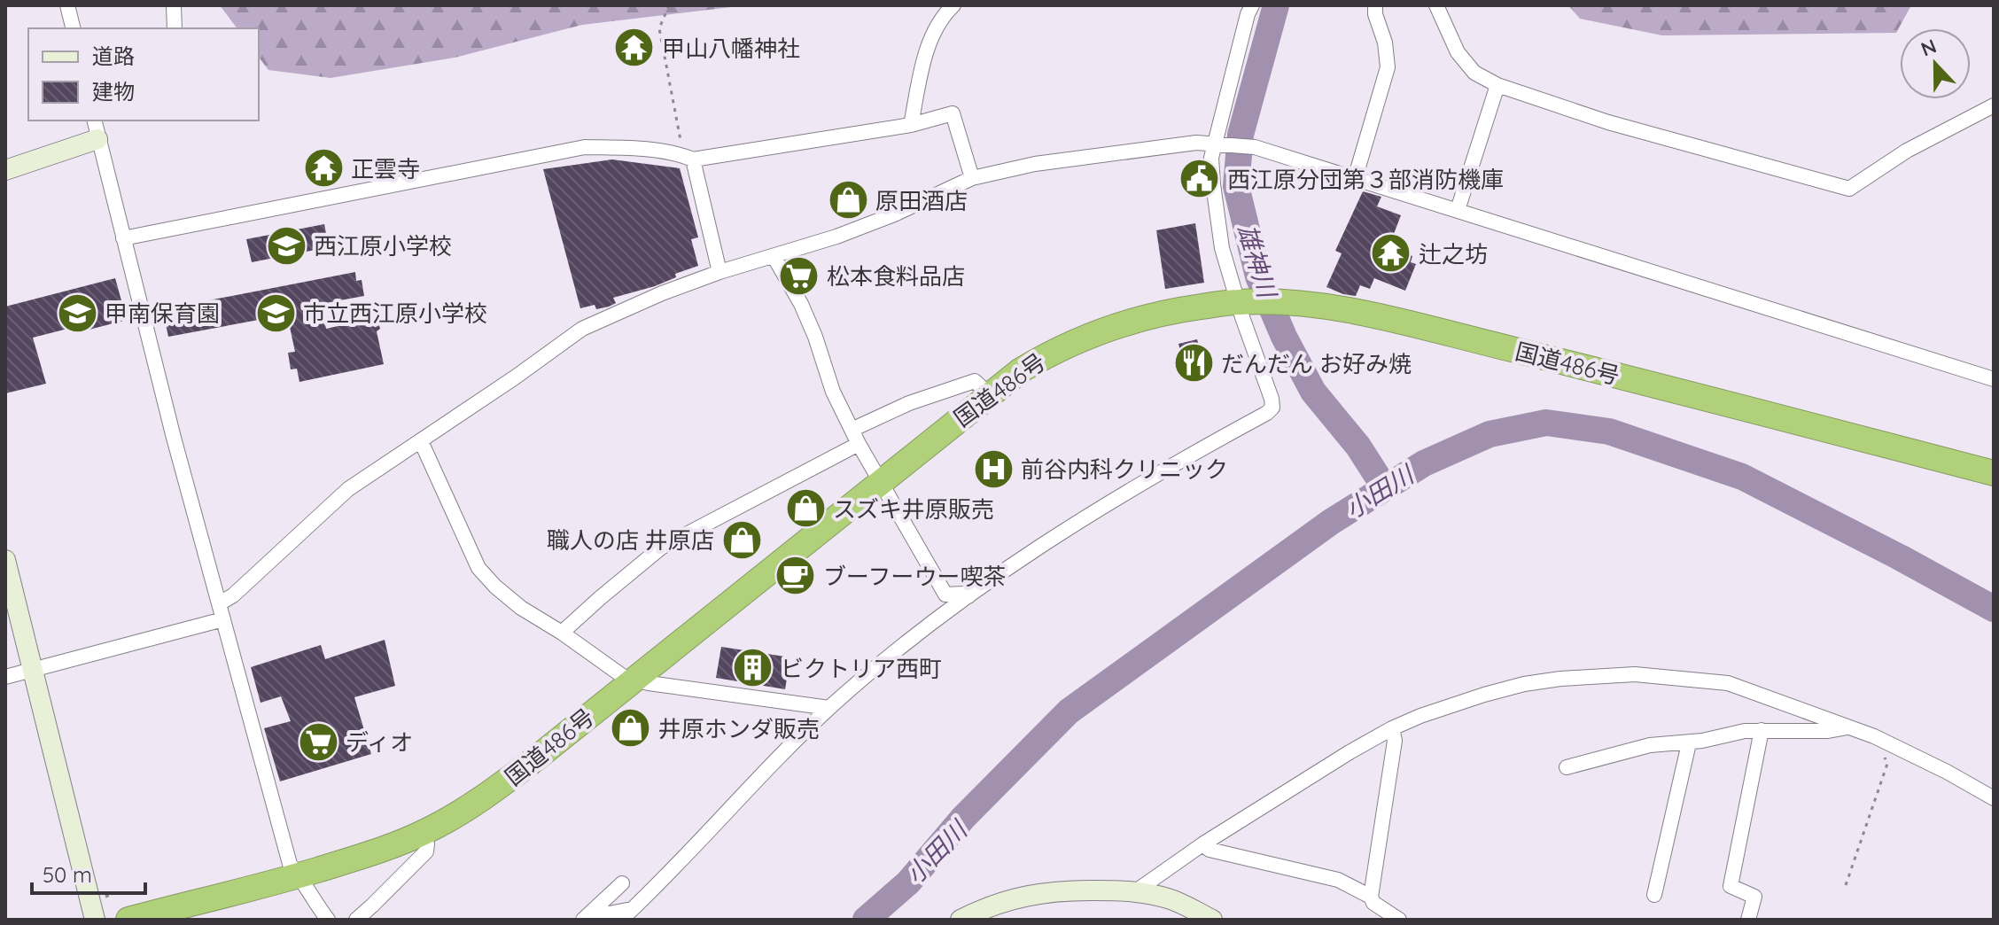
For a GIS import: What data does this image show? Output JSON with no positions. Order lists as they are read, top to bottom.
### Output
{
  "streets": {
    "highway": ["国道486号"]
  },
  "water": ["雄神川", "小田川"],
  "places": {
    "temple": ["甲山八幡神社", "正雲寺", "辻之坊"],
    "public building": ["西江原分団第３部消防機庫"],
    "shop": [
      "原田酒店",
      "スズキ井原販売",
      "職人の店 井原店",
      "井原ホンダ販売"
    ],
    "school or university": ["西江原小学校", "甲南保育園", "市立西江原小学校"],
    "supermarket": ["松本食料品店", "ディオ"],
    "restaurant": ["だんだん お好み焼"],
    "hospital": ["前谷内科クリニック"],
    "cafe": ["ブーフーウー喫茶"],
    "building": ["ビクトリア西町"]
  },
  "legend": ["道路", "建物"],
  "scale_bar": "50 m",
  "north": "top"
}
